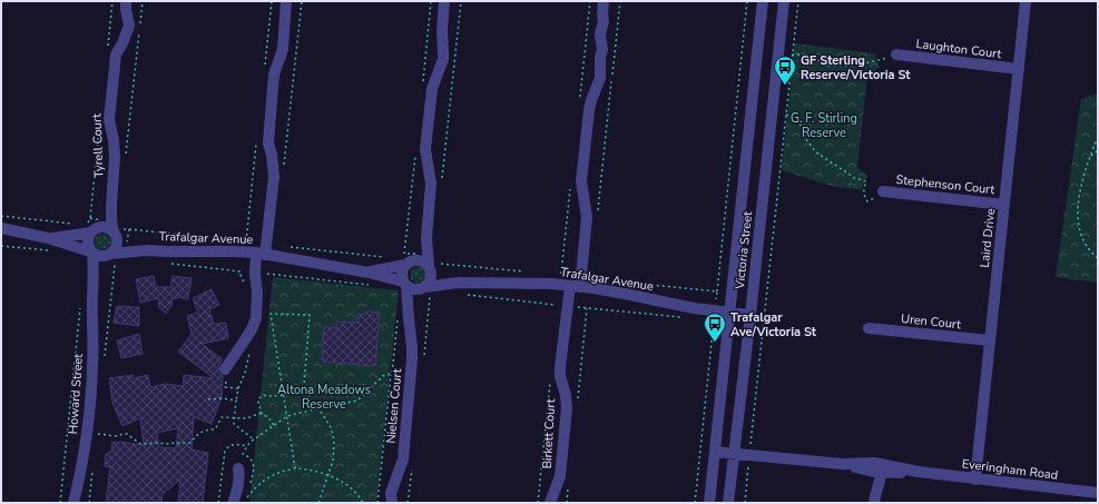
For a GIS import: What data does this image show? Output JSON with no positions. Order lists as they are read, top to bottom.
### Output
{
  "streets": {
    "street": [
      "Laughton Court",
      "Tyrell Court",
      "Stephenson Court",
      "Trafalgar Avenue",
      "Laird Drive",
      "Victoria Street",
      "Uren Court",
      "Howard Street",
      "Nielsen Court",
      "Birkett Court",
      "Everingham Road"
    ]
  },
  "crossings": [
    ["Laughton Court", "Laird Drive"],
    ["Tyrell Court", "Trafalgar Avenue"],
    ["Tyrell Court", "Howard Street"],
    ["Stephenson Court", "Laird Drive"],
    ["Trafalgar Avenue", "Victoria Street"],
    ["Trafalgar Avenue", "Howard Street"],
    ["Trafalgar Avenue", "Nielsen Court"],
    ["Trafalgar Avenue", "Birkett Court"],
    ["Laird Drive", "Uren Court"],
    ["Laird Drive", "Everingham Road"],
    ["Victoria Street", "Everingham Road"]
  ],
  "parks": ["G. F. Stirling Reserve", "Altona Meadows Reserve"],
  "places": {
    "bus stop": ["GF Sterling Reserve/Victoria St", "Trafalgar Ave/Victoria St"]
  }
}
